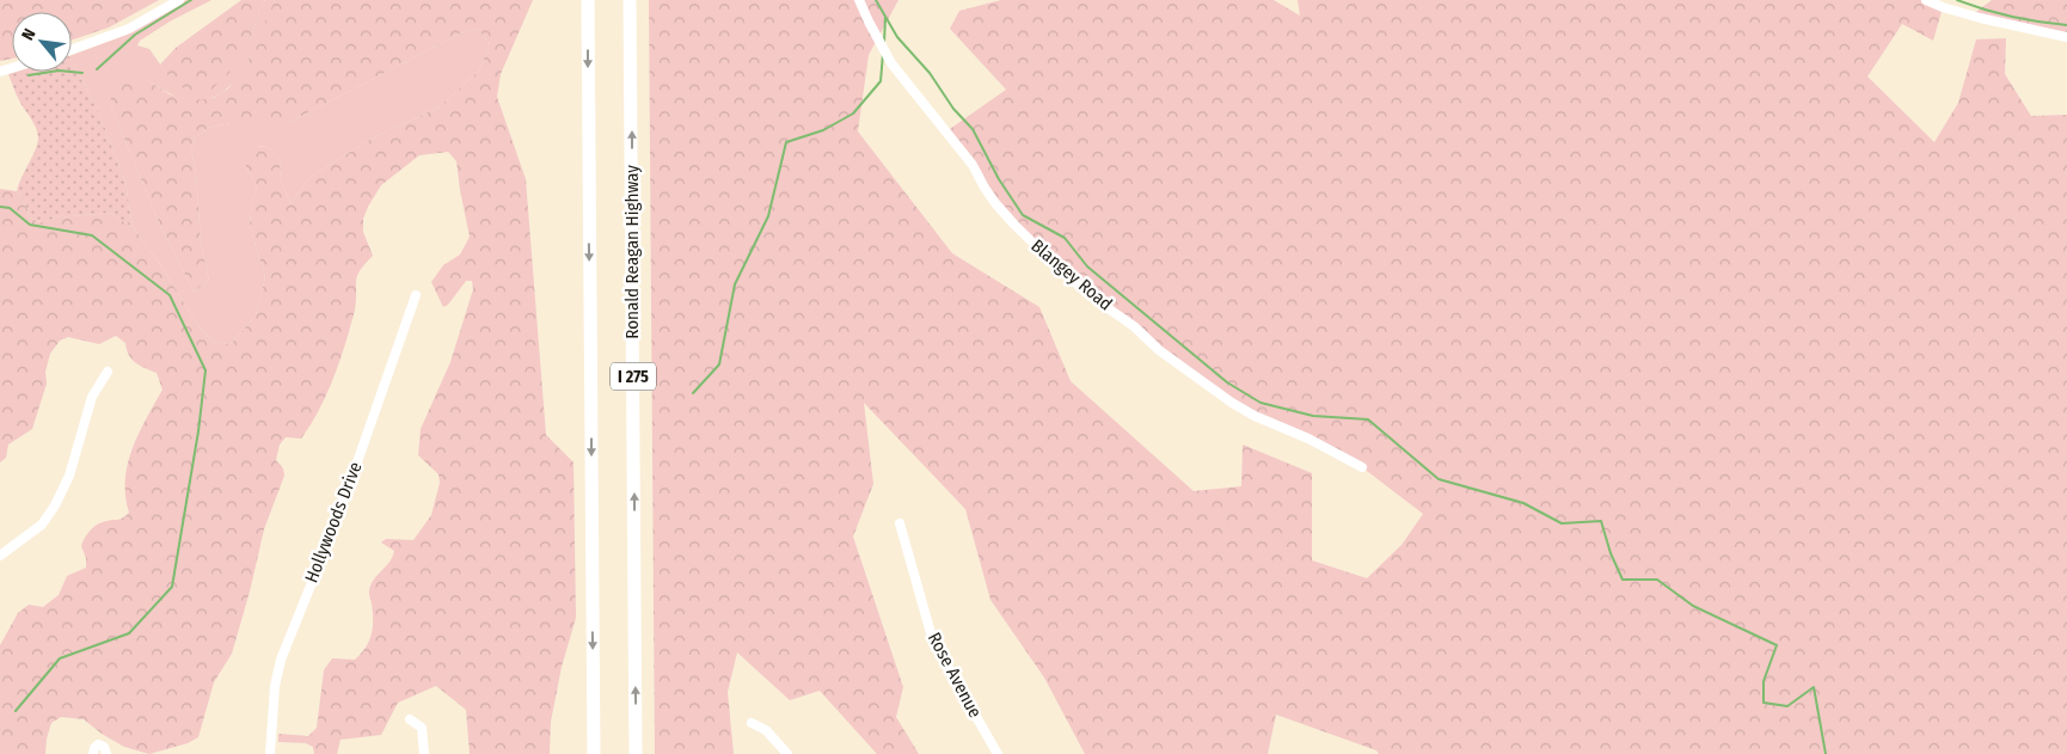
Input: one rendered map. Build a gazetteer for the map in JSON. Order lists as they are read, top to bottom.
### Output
{
  "streets": {
    "highway": ["Ronald Reagan Highway", "I 275"],
    "street": ["Blangey Road", "Hollywoods Drive", "Rose Avenue"]
  },
  "north": "top left"
}
